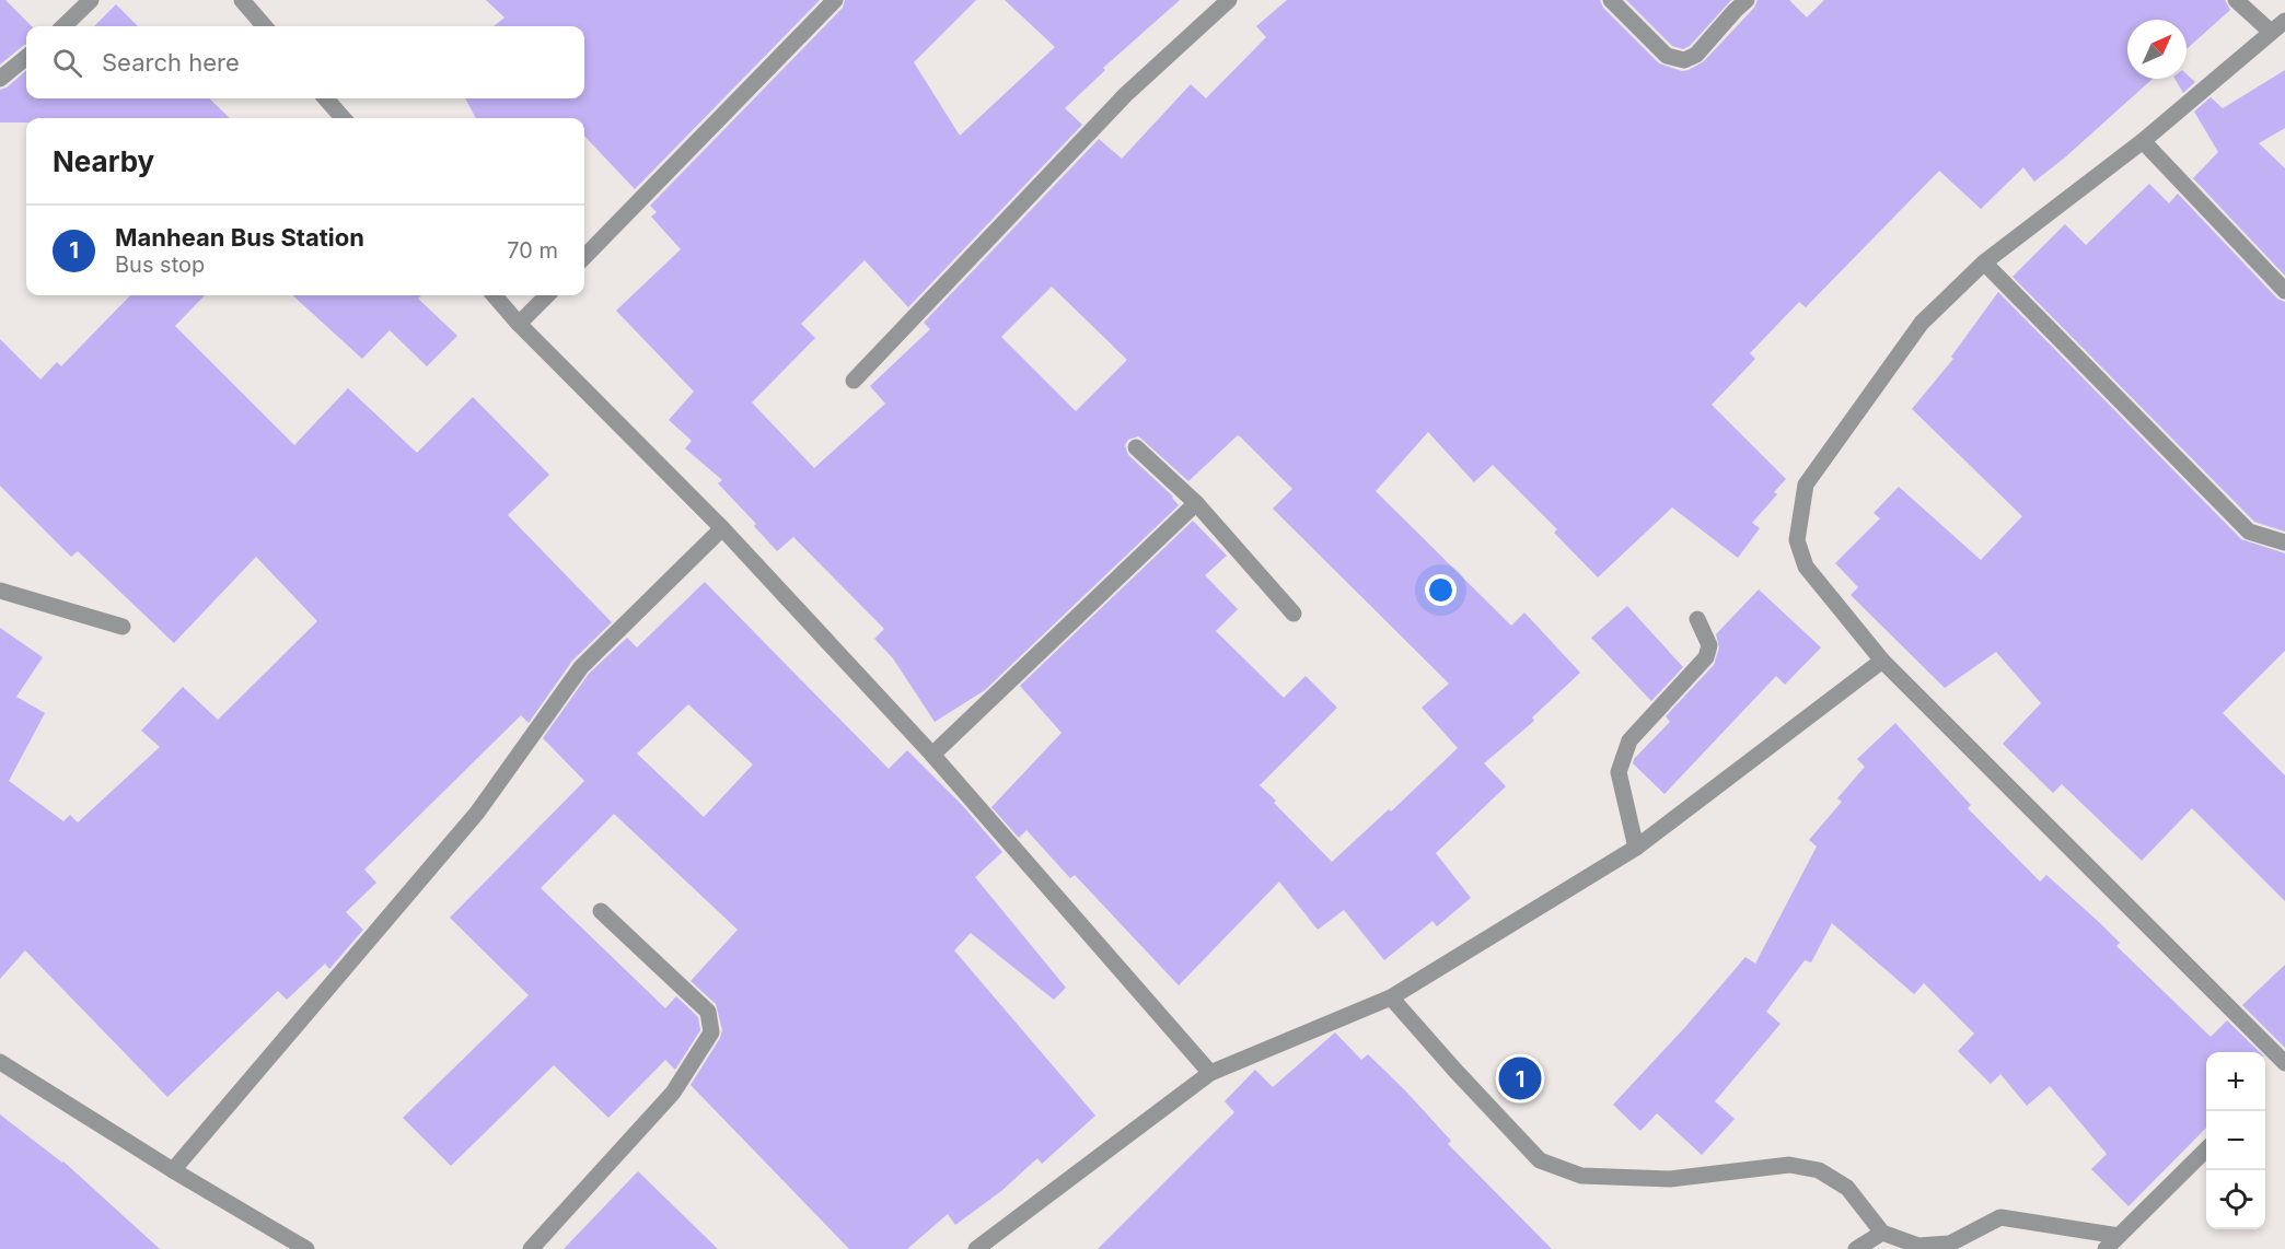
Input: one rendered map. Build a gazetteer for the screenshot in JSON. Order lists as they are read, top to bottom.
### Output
{
  "north": "top right",
  "page": {
    "search": "Search here",
    "heading": "Nearby",
    "list": [
      {
        "mark": "1",
        "name": "Manhean Bus Station",
        "note": "Bus stop",
        "value": "70 m"
      }
    ],
    "map_buttons": ["+", "−"],
    "pins": "1"
  }
}
